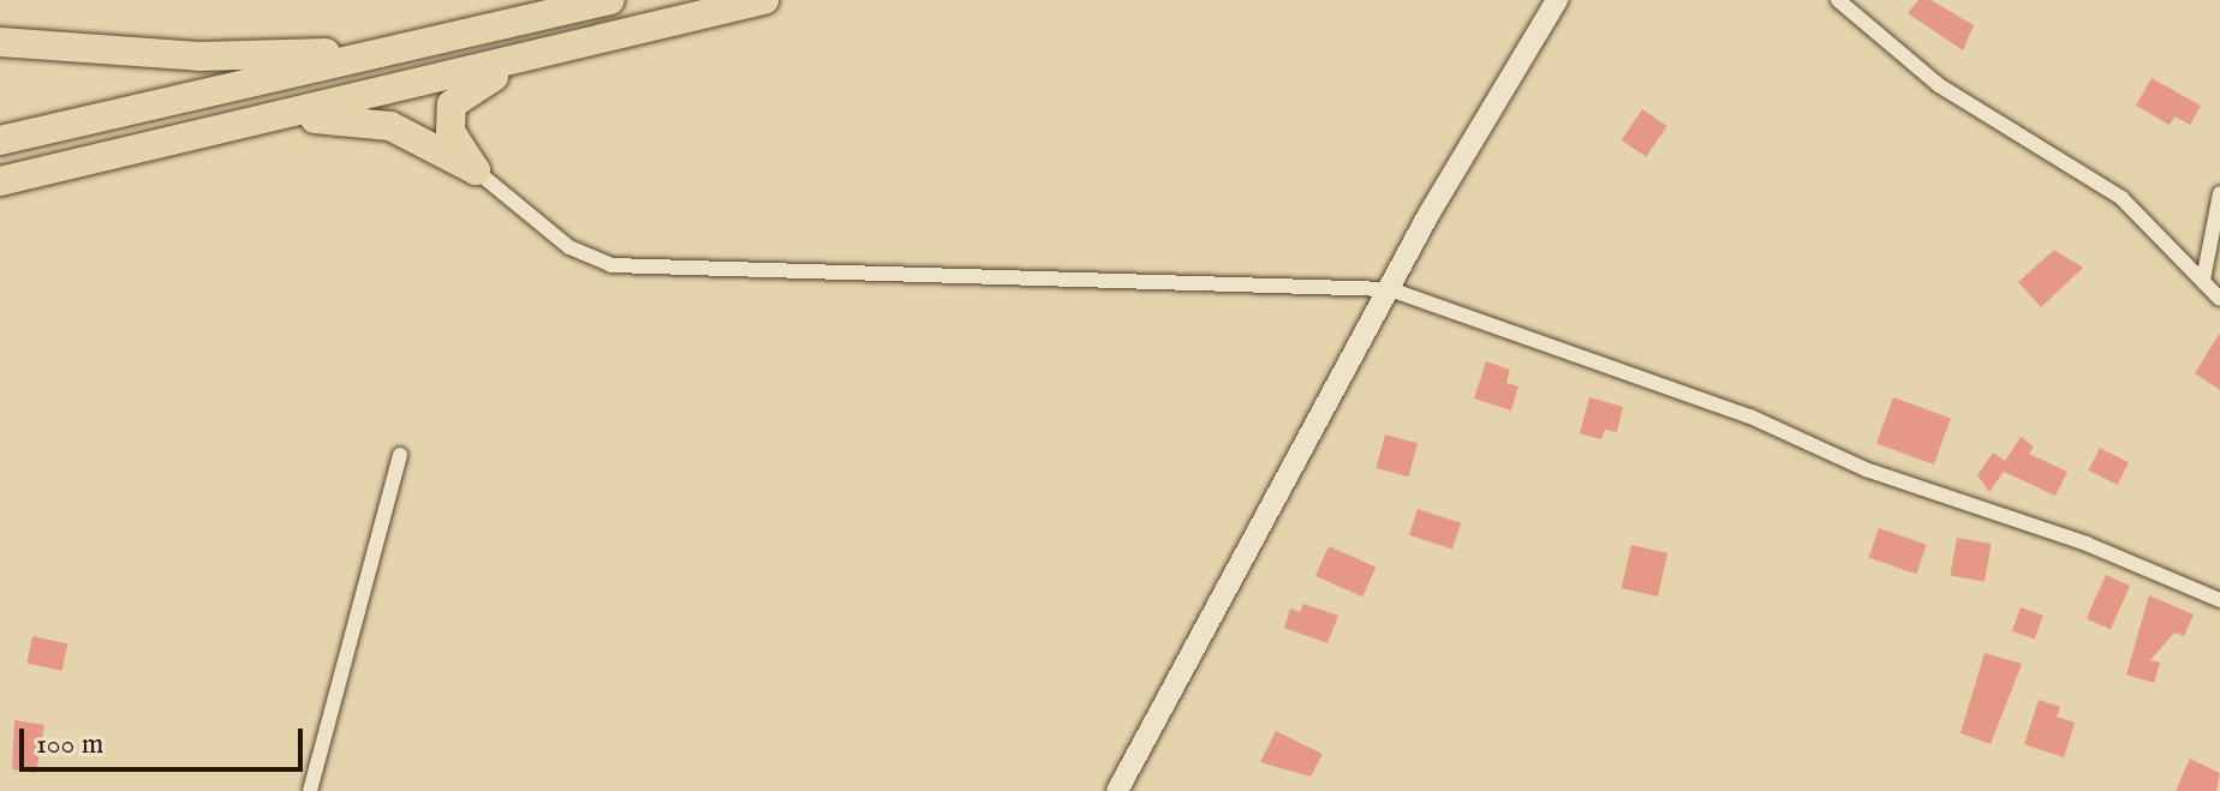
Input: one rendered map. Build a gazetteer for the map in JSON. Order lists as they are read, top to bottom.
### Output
{
  "scale_bar": "100 m"
}
